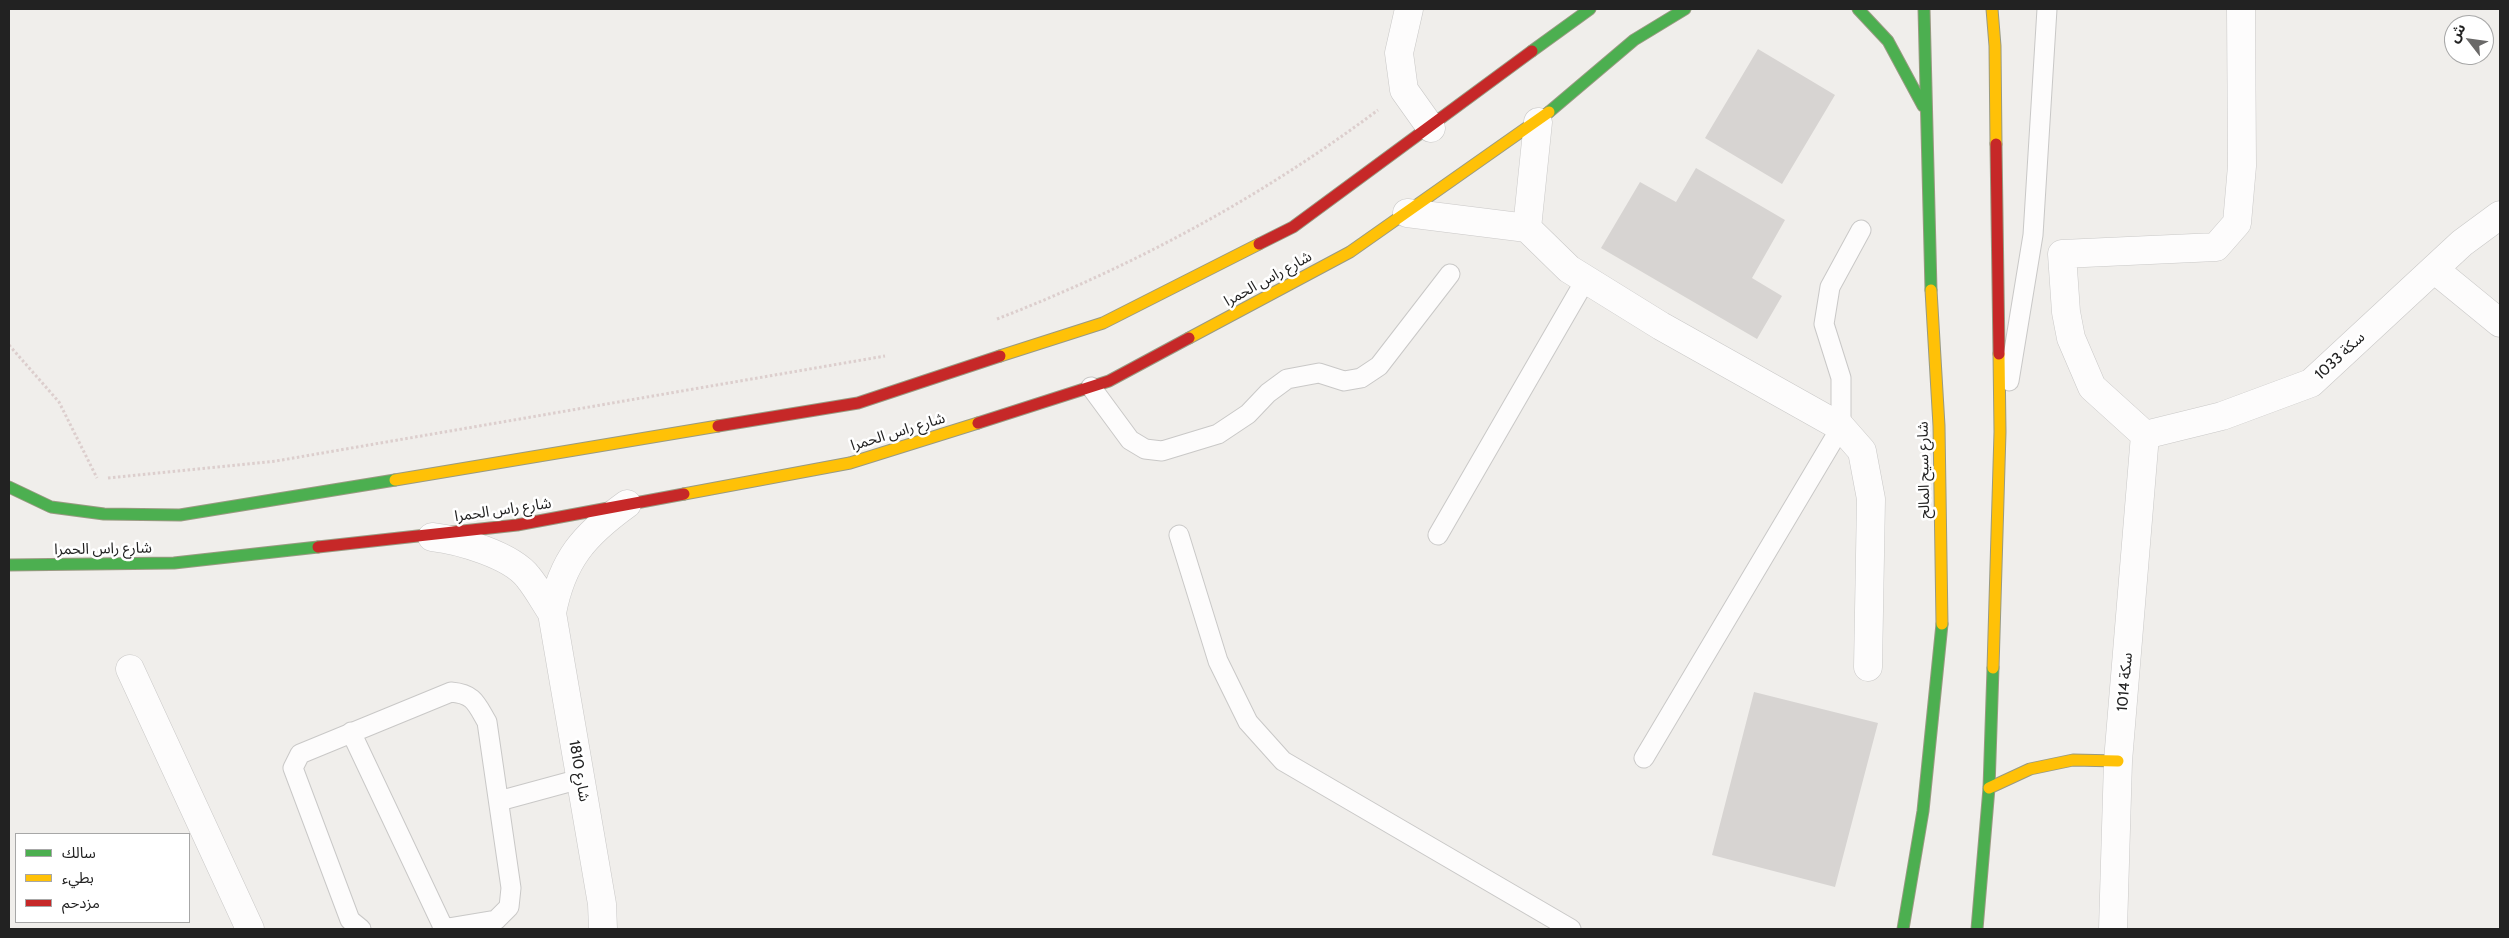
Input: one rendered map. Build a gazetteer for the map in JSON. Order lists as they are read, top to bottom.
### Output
{
  "streets": {
    "street": [
      "شارع راس الحمرا",
      "سكة 1033",
      "شارع سيح المالح",
      "سكة 1014",
      "شارع 1810"
    ]
  },
  "crossings": [
    ["شارع راس الحمرا", "شارع 1810"],
    ["سكة 1033", "سكة 1014"]
  ],
  "legend": ["سالك", "بطيء", "مزدحم"],
  "north": "top left"
}
